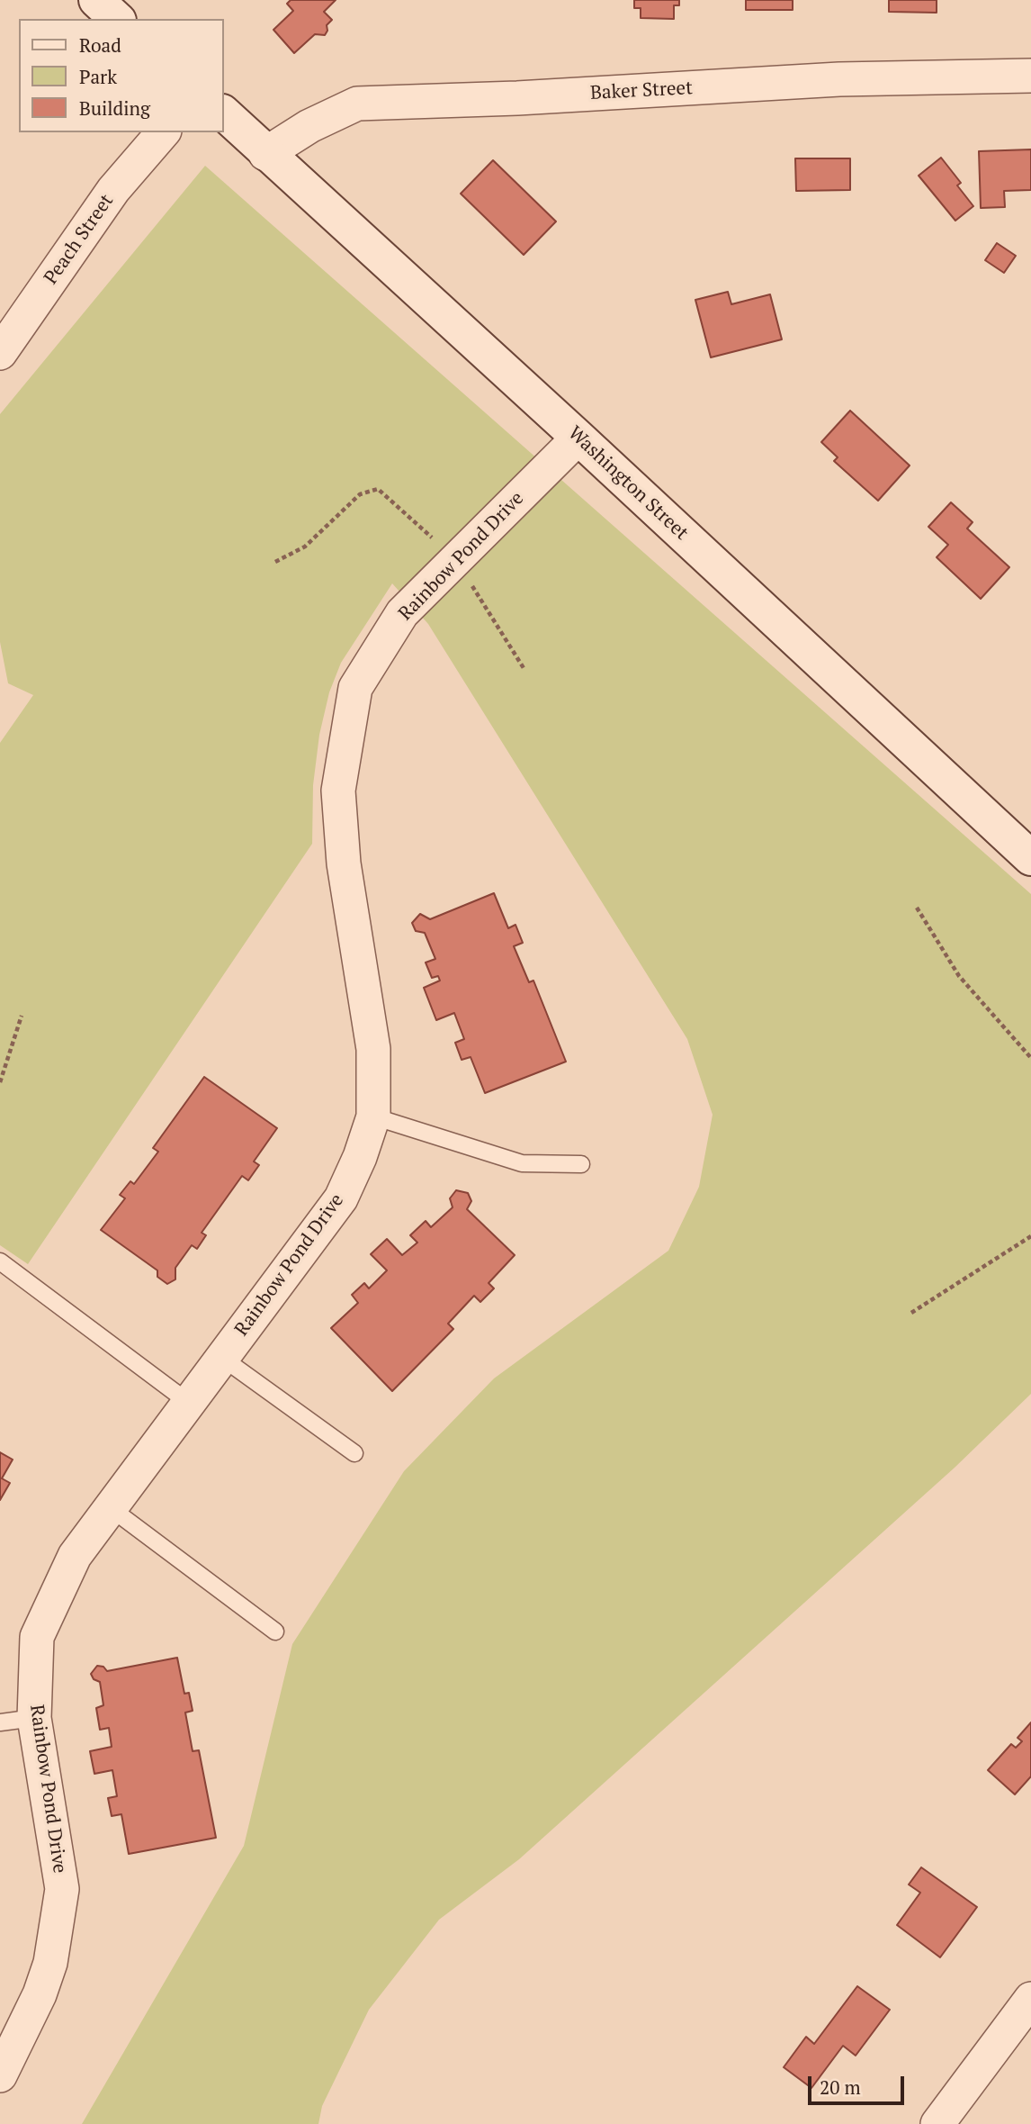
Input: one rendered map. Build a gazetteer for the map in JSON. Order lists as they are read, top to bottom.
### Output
{
  "streets": {
    "main road": ["Washington Street"],
    "street": ["Baker Street", "Peach Street", "Rainbow Pond Drive"]
  },
  "crossings": [
    ["Baker Street", "Washington Street"],
    ["Washington Street", "Rainbow Pond Drive"]
  ],
  "legend": ["Road", "Park", "Building"],
  "scale_bar": "20 m"
}
